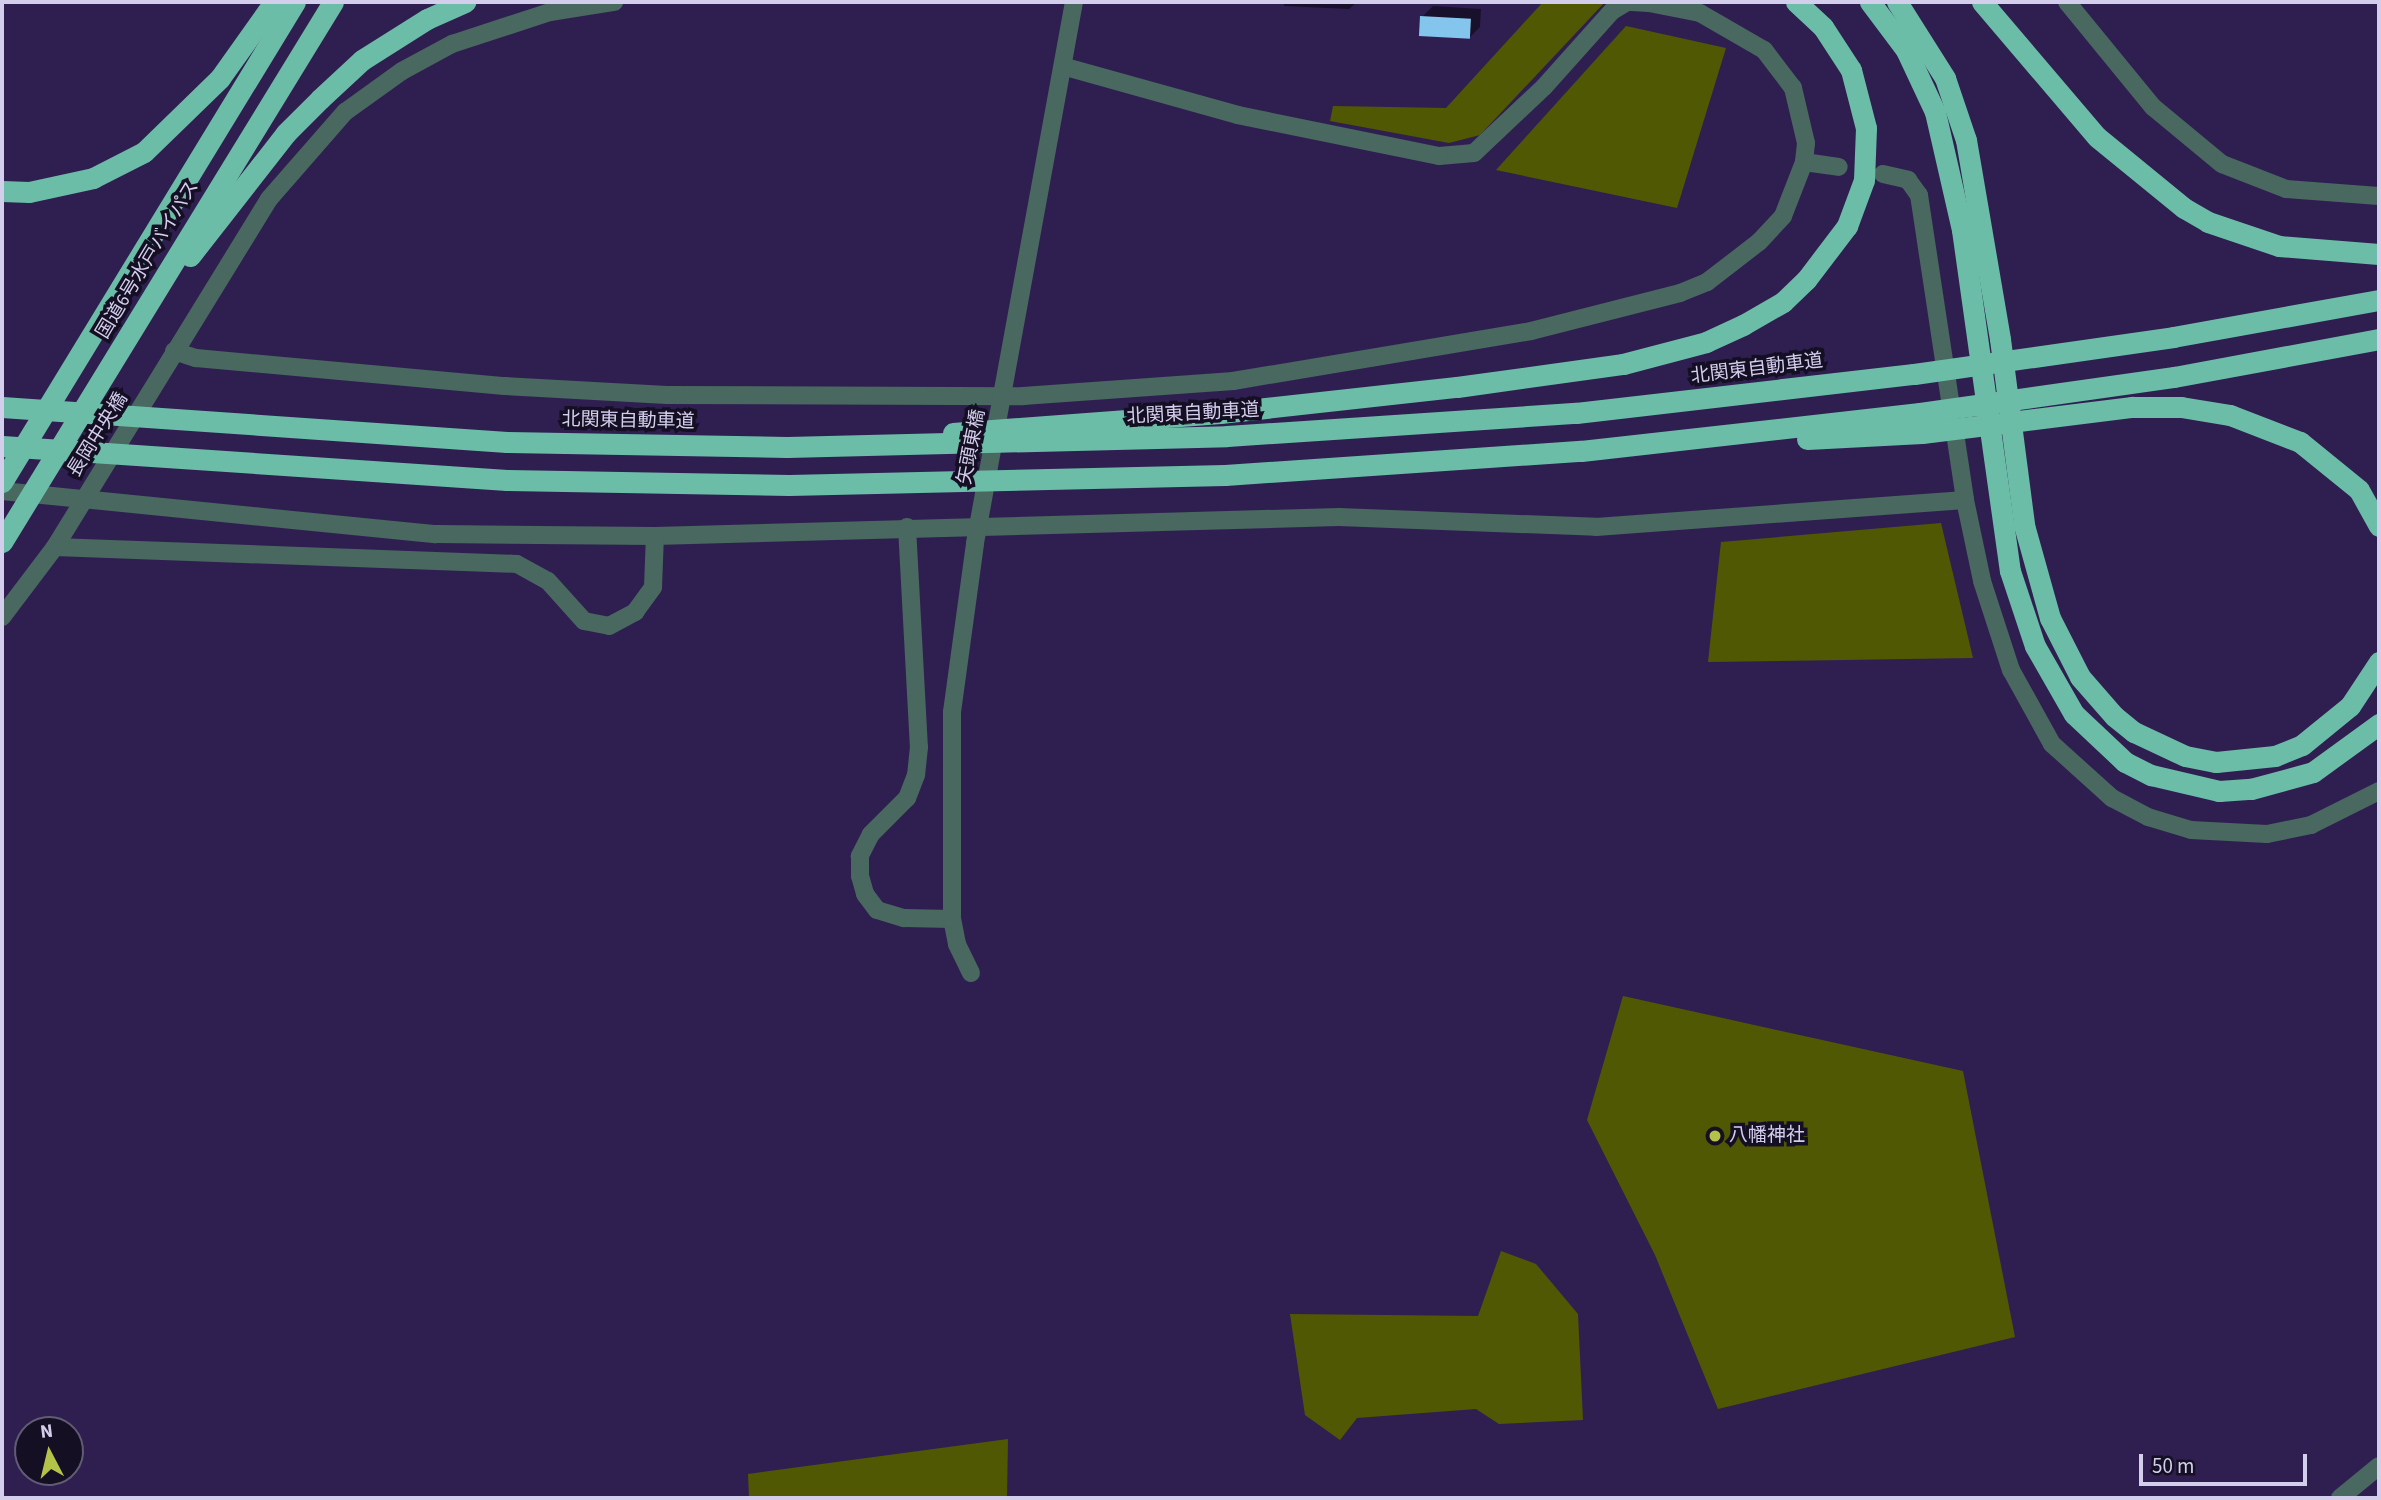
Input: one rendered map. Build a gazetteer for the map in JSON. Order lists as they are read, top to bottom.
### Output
{
  "streets": {
    "highway": ["国道6号水戸バイパス", "北関東自動車道"],
    "street": ["長岡中央橋", "矢頭東橋"]
  },
  "places": ["八幡神社"],
  "scale_bar": "50 m",
  "north": "top"
}
